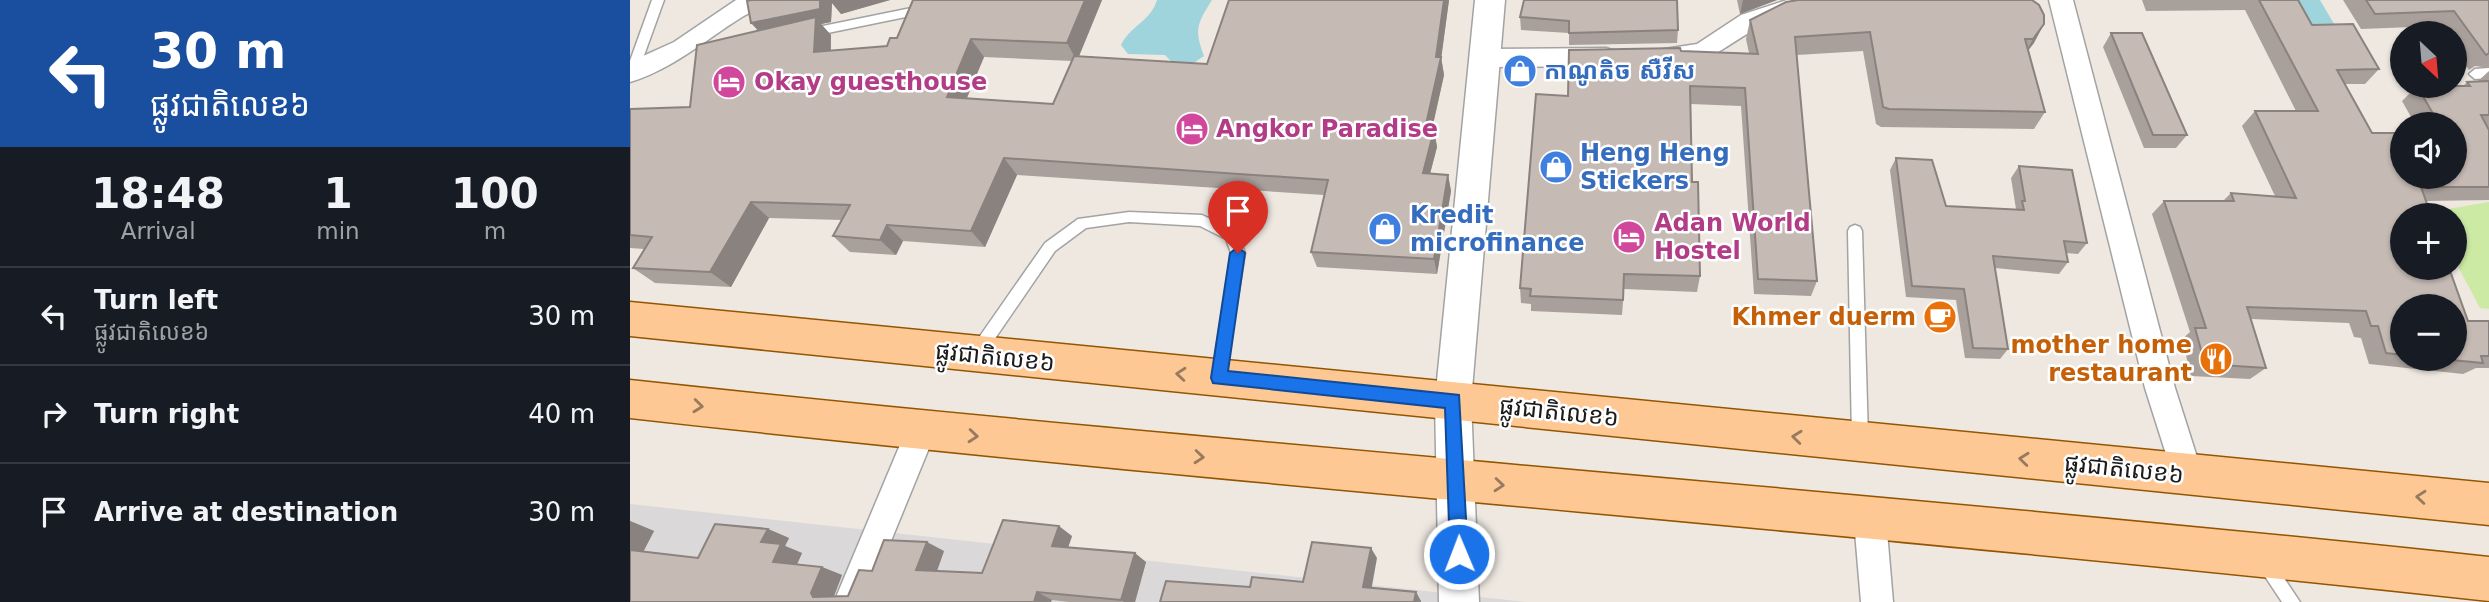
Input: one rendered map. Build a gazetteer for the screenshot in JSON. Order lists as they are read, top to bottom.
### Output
{
  "streets": {
    "main road": ["ផ្លូវជាតិលេខ៦"]
  },
  "places": {
    "shop": ["កាណូតិច សឺវីស", "Heng Heng Stickers", "Kredit microfinance"],
    "hotel": ["Okay guesthouse", "Angkor Paradise", "Adan World Hostel"],
    "cafe": ["Khmer duerm"],
    "restaurant": ["mother home restaurant"]
  },
  "north": "bottom right",
  "page": {
    "turn": ["30 m", "ផ្លូវជាតិលេខ៦"],
    "map_buttons": ["+", "−"],
    "eta": [
      "18:48",
      "Arrival",
      "1",
      "min",
      "100",
      "m"
    ],
    "list": [
      {
        "name": "Turn left",
        "note": "ផ្លូវជាតិលេខ៦",
        "value": "30 m"
      },
      {
        "name": "Turn right",
        "value": "40 m"
      },
      {
        "name": "Arrive at destination",
        "value": "30 m"
      }
    ]
  }
}
